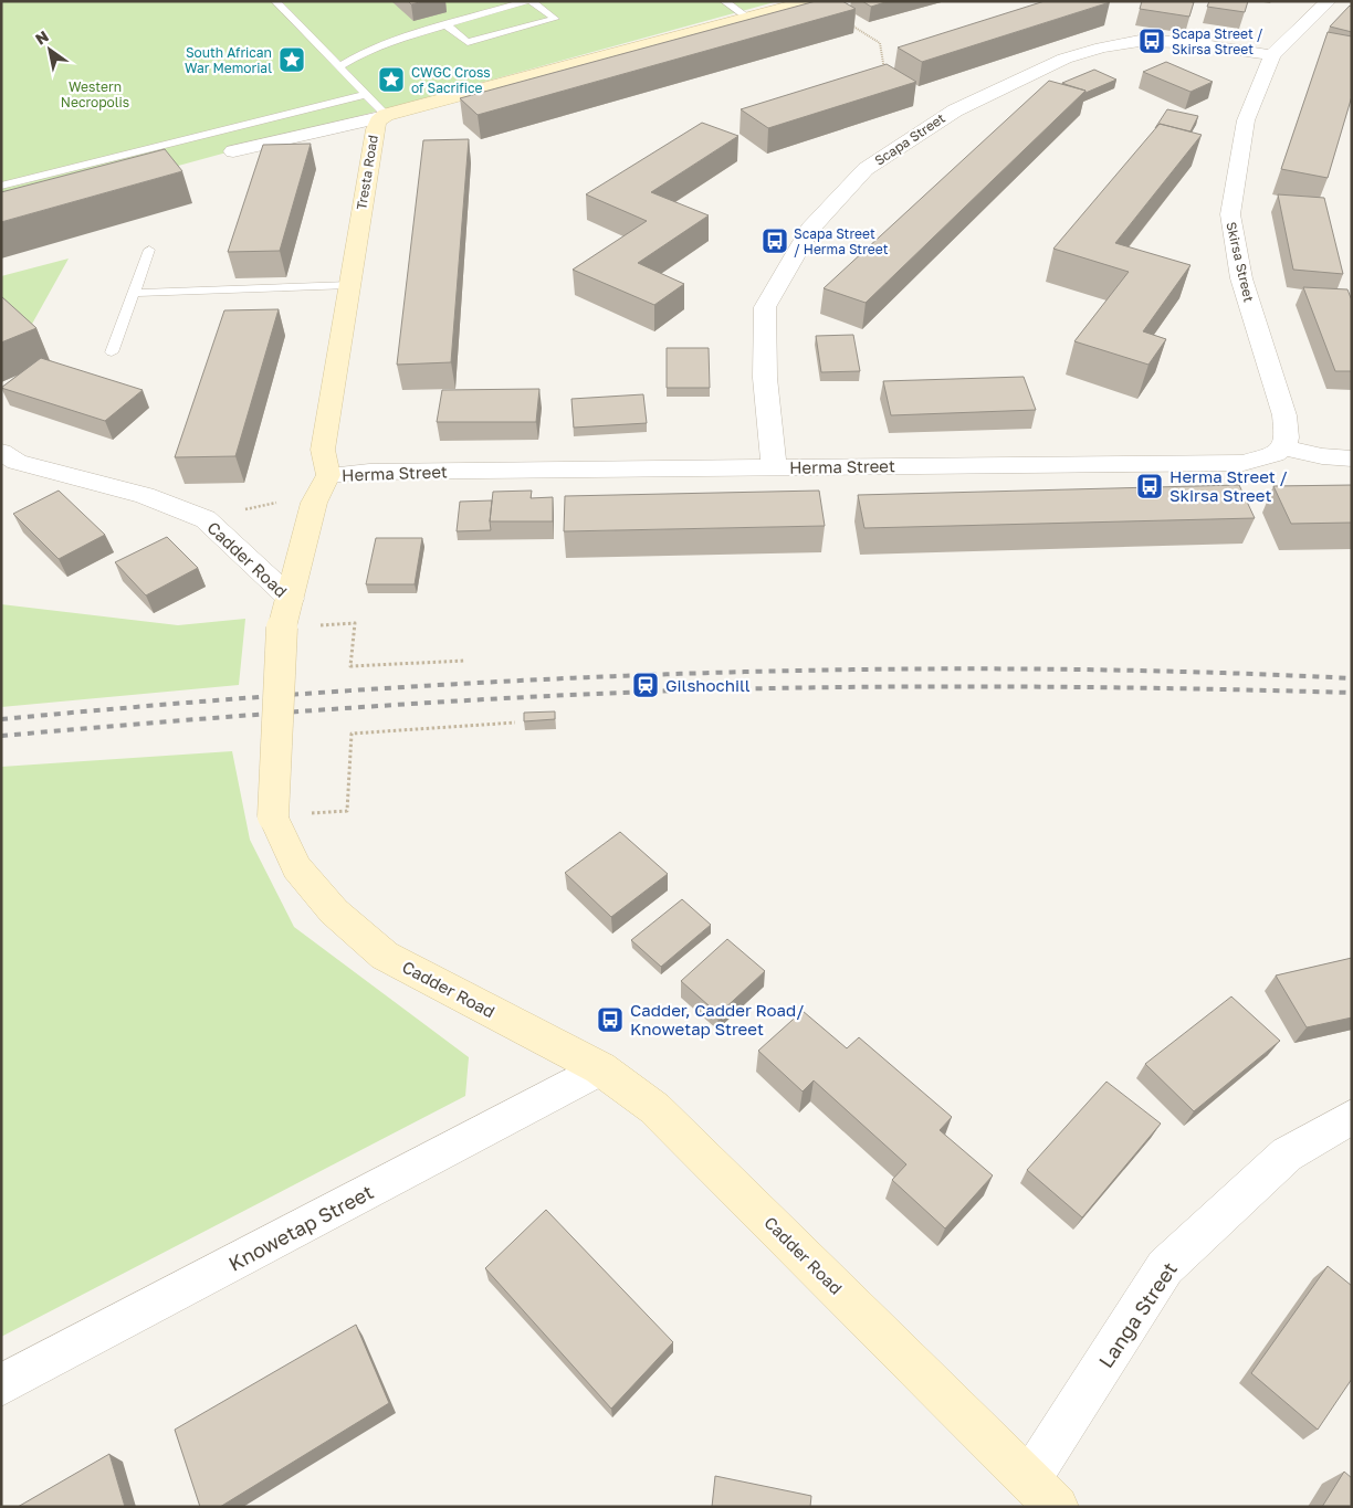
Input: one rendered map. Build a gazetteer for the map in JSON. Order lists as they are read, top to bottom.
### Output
{
  "streets": {
    "street": [
      "Scapa Street",
      "Tresta Road",
      "Skirsa Street",
      "Herma Street",
      "Cadder Road",
      "Knowetap Street",
      "Langa Street"
    ]
  },
  "crossings": [
    ["Scapa Street", "Skirsa Street"],
    ["Scapa Street", "Herma Street"],
    ["Tresta Road", "Herma Street"],
    ["Skirsa Street", "Herma Street"],
    ["Cadder Road", "Knowetap Street"],
    ["Cadder Road", "Langa Street"]
  ],
  "parks": ["Western Necropolis"],
  "places": {
    "bus stop": [
      "Scapa Street / Skirsa Street",
      "Scapa Street / Herma Street",
      "Herma Street / Skirsa Street",
      "Cadder, Cadder Road/ Knowetap Street"
    ],
    "place": ["South African War Memorial", "CWGC Cross of Sacrifice"],
    "station": ["Gilshochill"]
  },
  "north": "top left"
}
